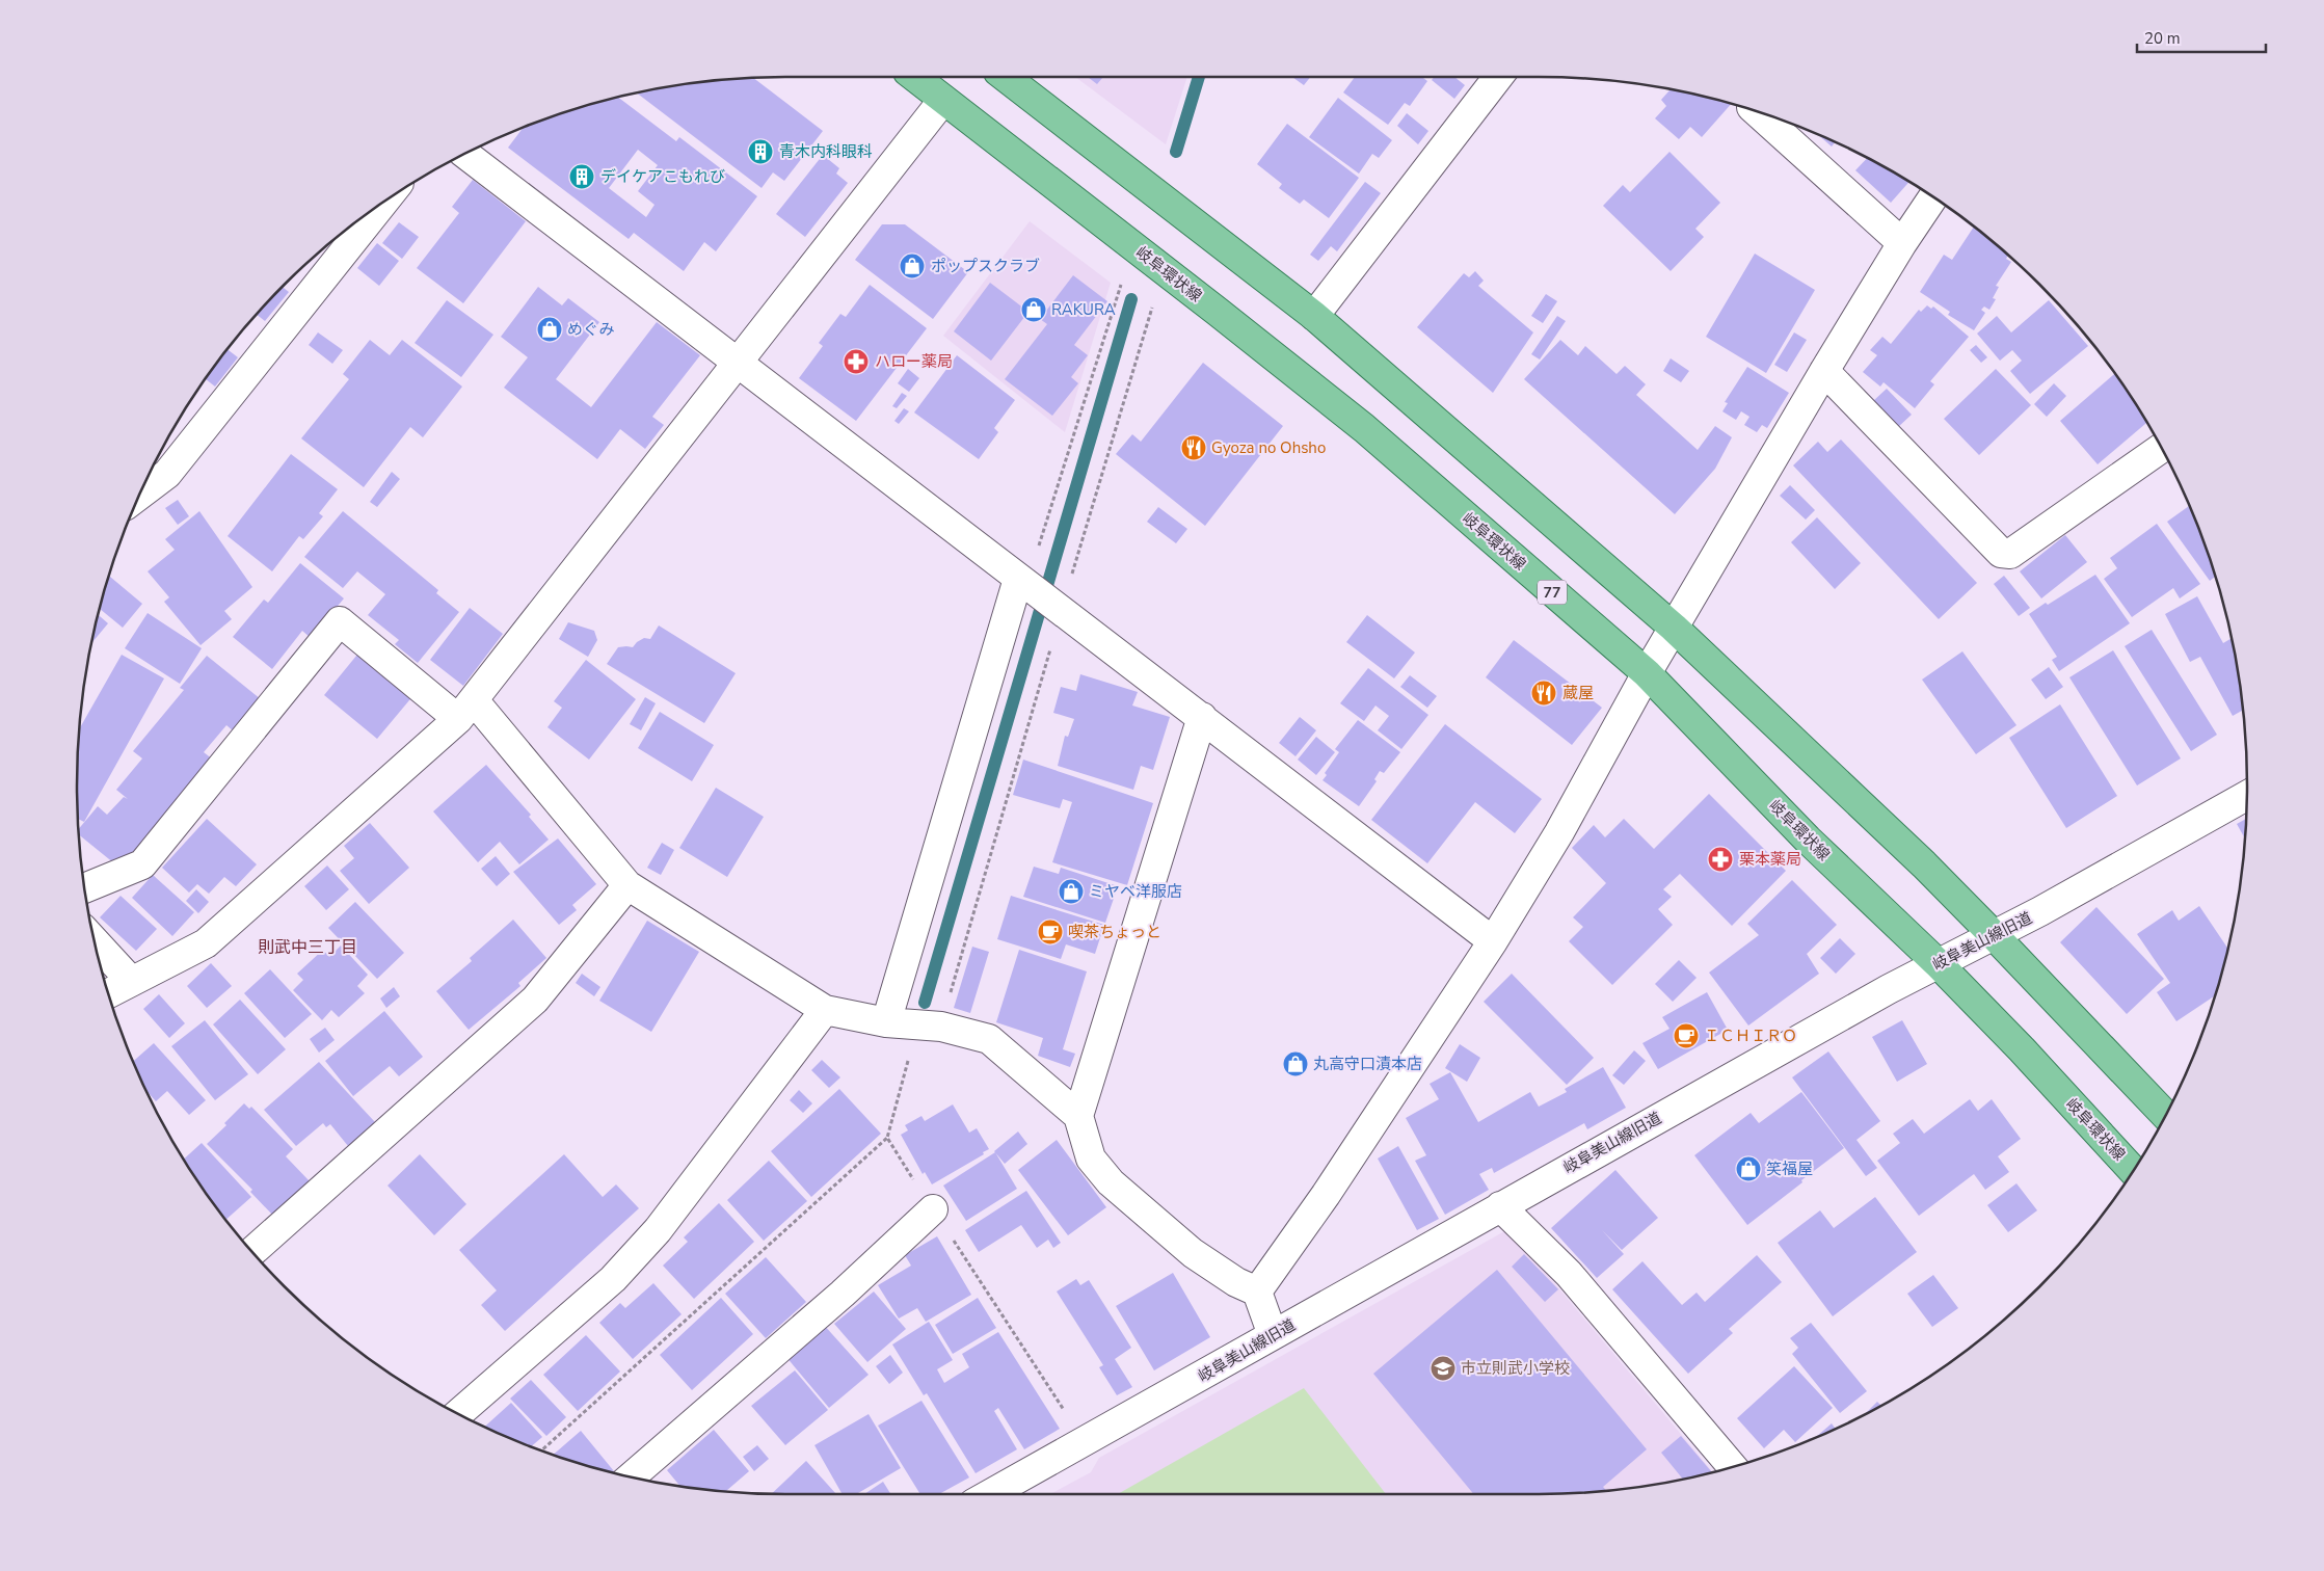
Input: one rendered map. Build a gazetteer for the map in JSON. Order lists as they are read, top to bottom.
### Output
{
  "streets": {
    "main road": ["岐阜環状線", "77"],
    "street": ["岐阜美山線旧道"]
  },
  "crossings": [
    ["岐阜環状線", "岐阜美山線旧道"]
  ],
  "districts": ["則武中三丁目"],
  "places": {
    "building": ["青木内科眼科", "デイケアこもれび"],
    "shop": [
      "ポップスクラブ",
      "RAKURA",
      "めぐみ",
      "ミヤベ洋服店",
      "丸高守口漬本店",
      "笑福屋"
    ],
    "pharmacy": ["ハロー薬局", "栗本薬局"],
    "restaurant": ["Gyoza no Ohsho", "蔵屋"],
    "cafe": ["喫茶ちょっと", "ＩＣＨＩＲＯ"],
    "school or university": ["市立則武小学校"]
  },
  "scale_bar": "20 m"
}
